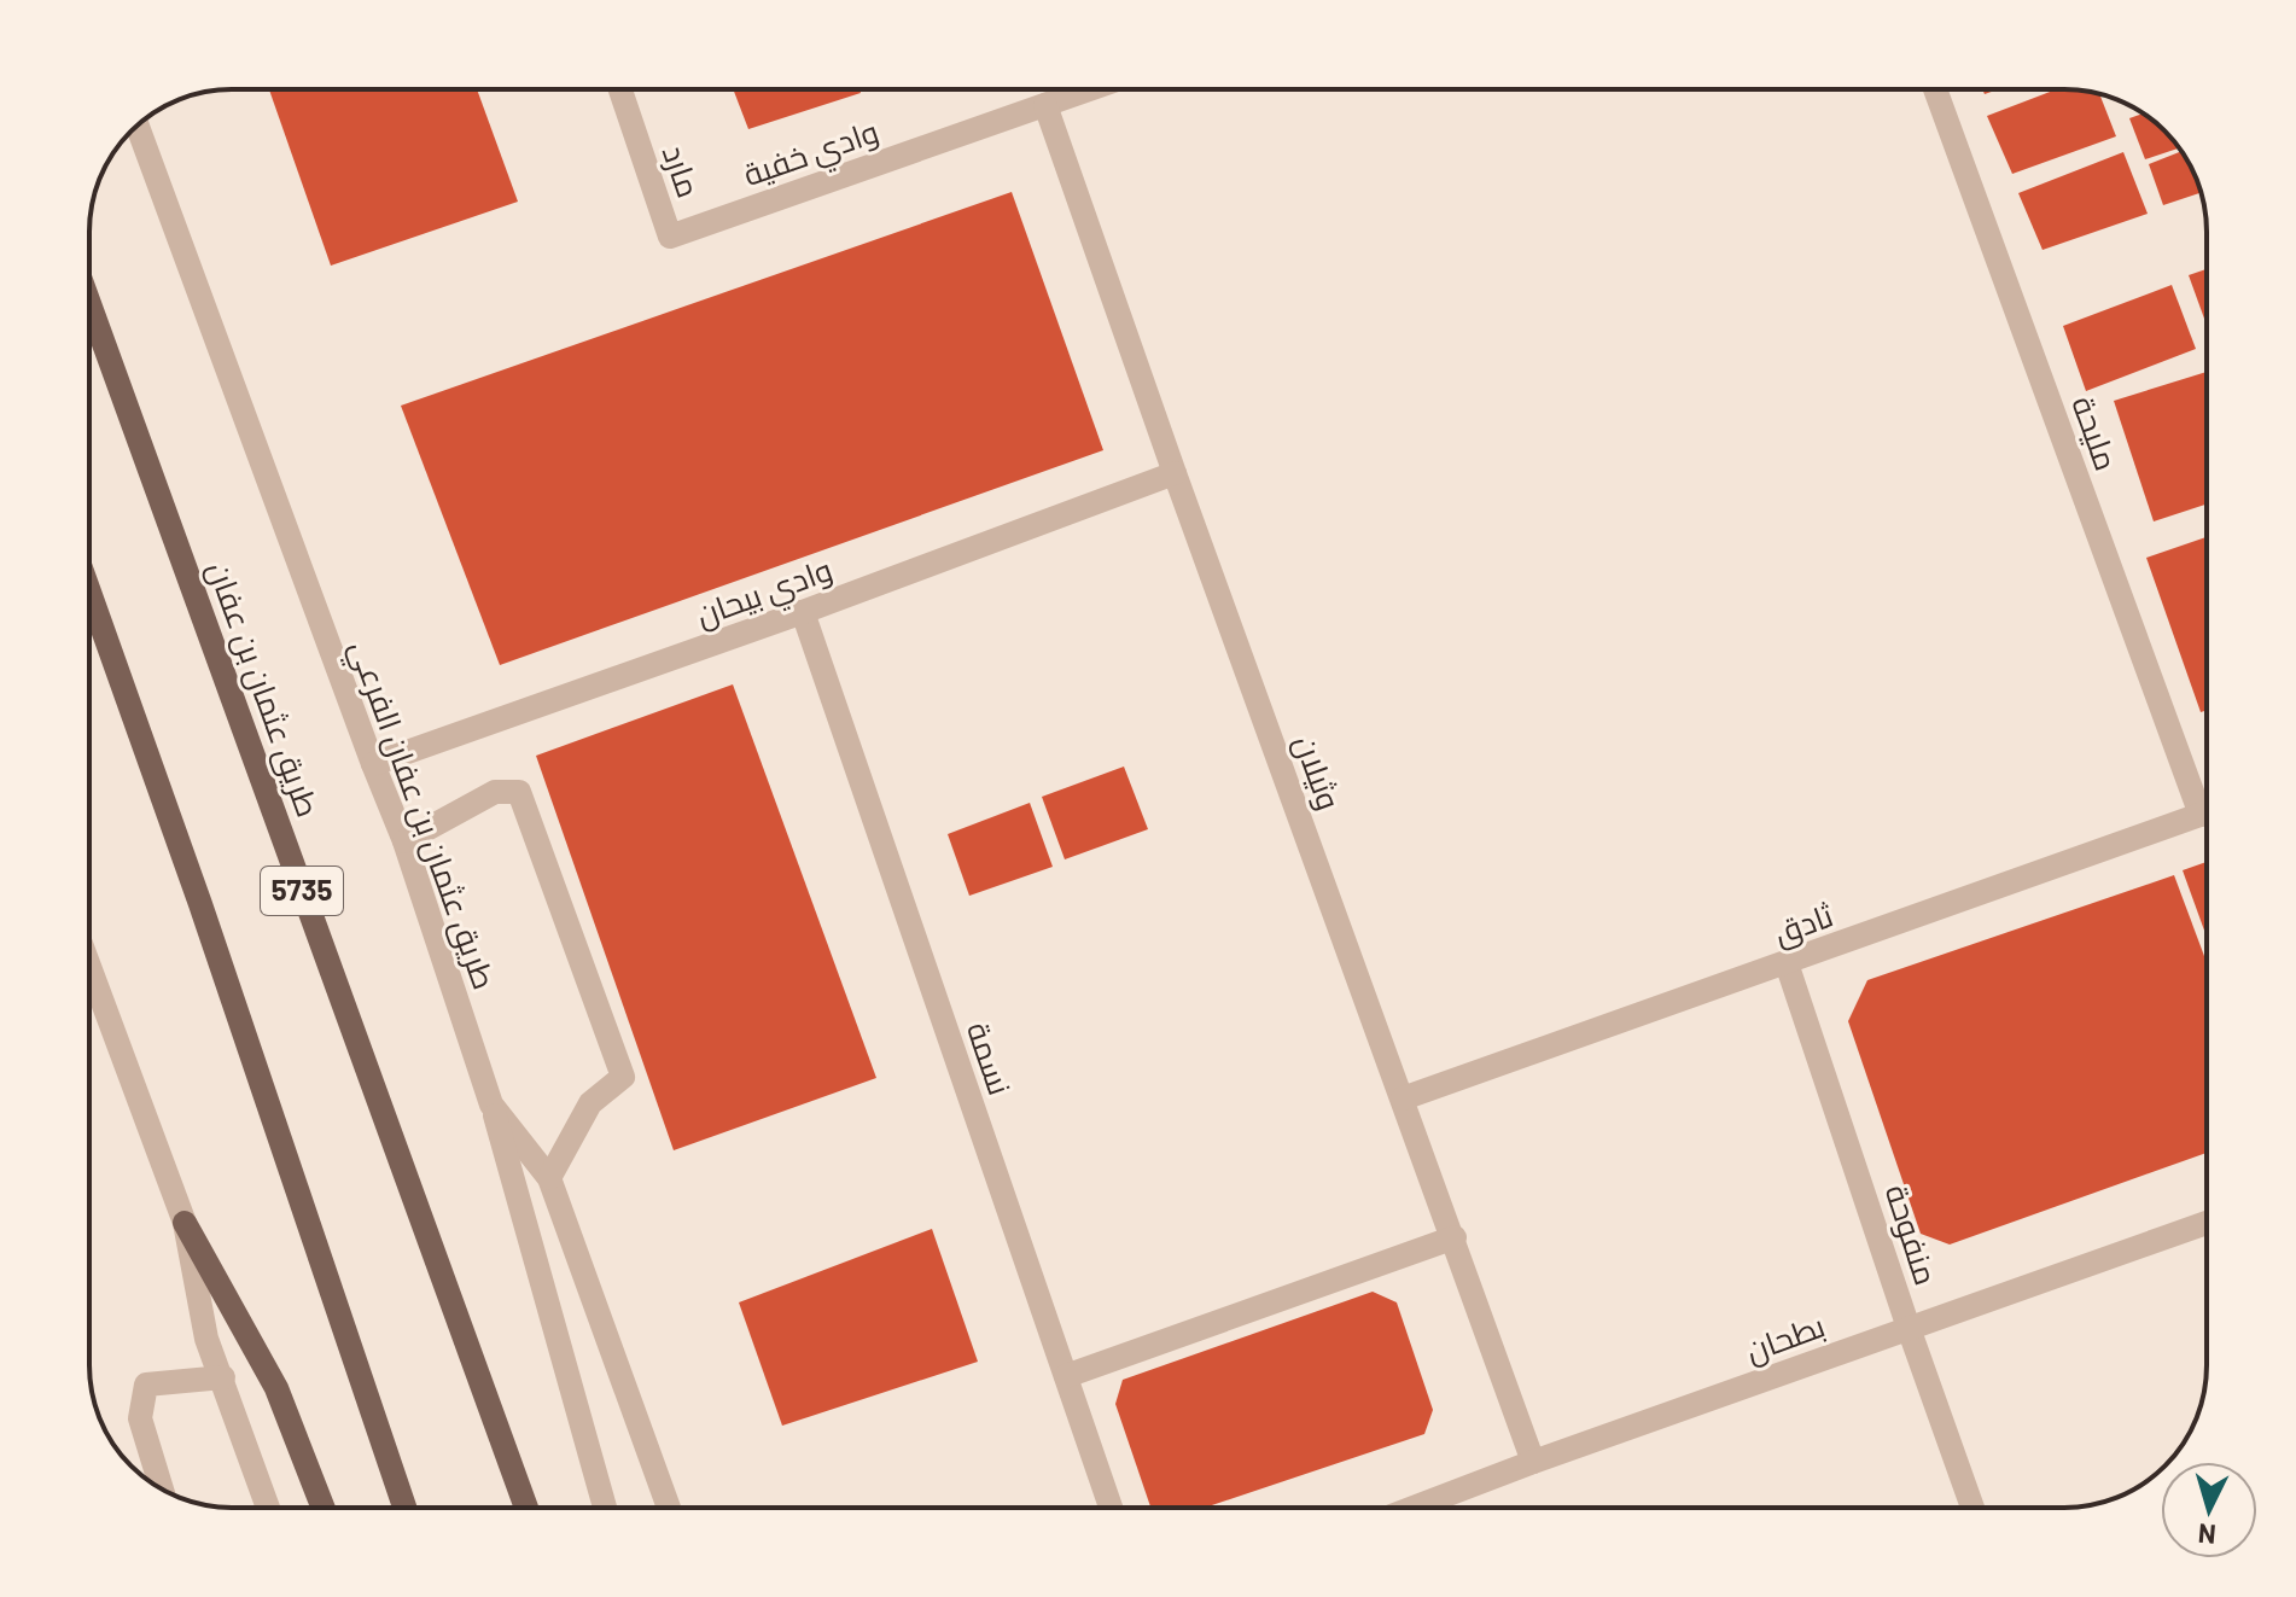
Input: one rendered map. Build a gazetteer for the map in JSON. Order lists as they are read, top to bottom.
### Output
{
  "streets": {
    "main road": ["طريق عثمان بن عفان", "5735"],
    "street": [
      "وادي خفية",
      "مارد",
      "مليحة",
      "وادي بيحان",
      "وثيلان",
      "طريق عثمان بن عفان الفرعي",
      "ثادق",
      "نسمة",
      "منفوحة",
      "بطحان"
    ]
  },
  "crossings": [
    ["وادي خفية", "مارد"],
    ["وادي خفية", "وثيلان"],
    ["وادي بيحان", "وثيلان"],
    ["وادي بيحان", "طريق عثمان بن عفان الفرعي"],
    ["وادي بيحان", "نسمة"],
    ["وثيلان", "ثادق"],
    ["وثيلان", "بطحان"],
    ["ثادق", "منفوحة"],
    ["منفوحة", "بطحان"]
  ],
  "north": "bottom"
}
